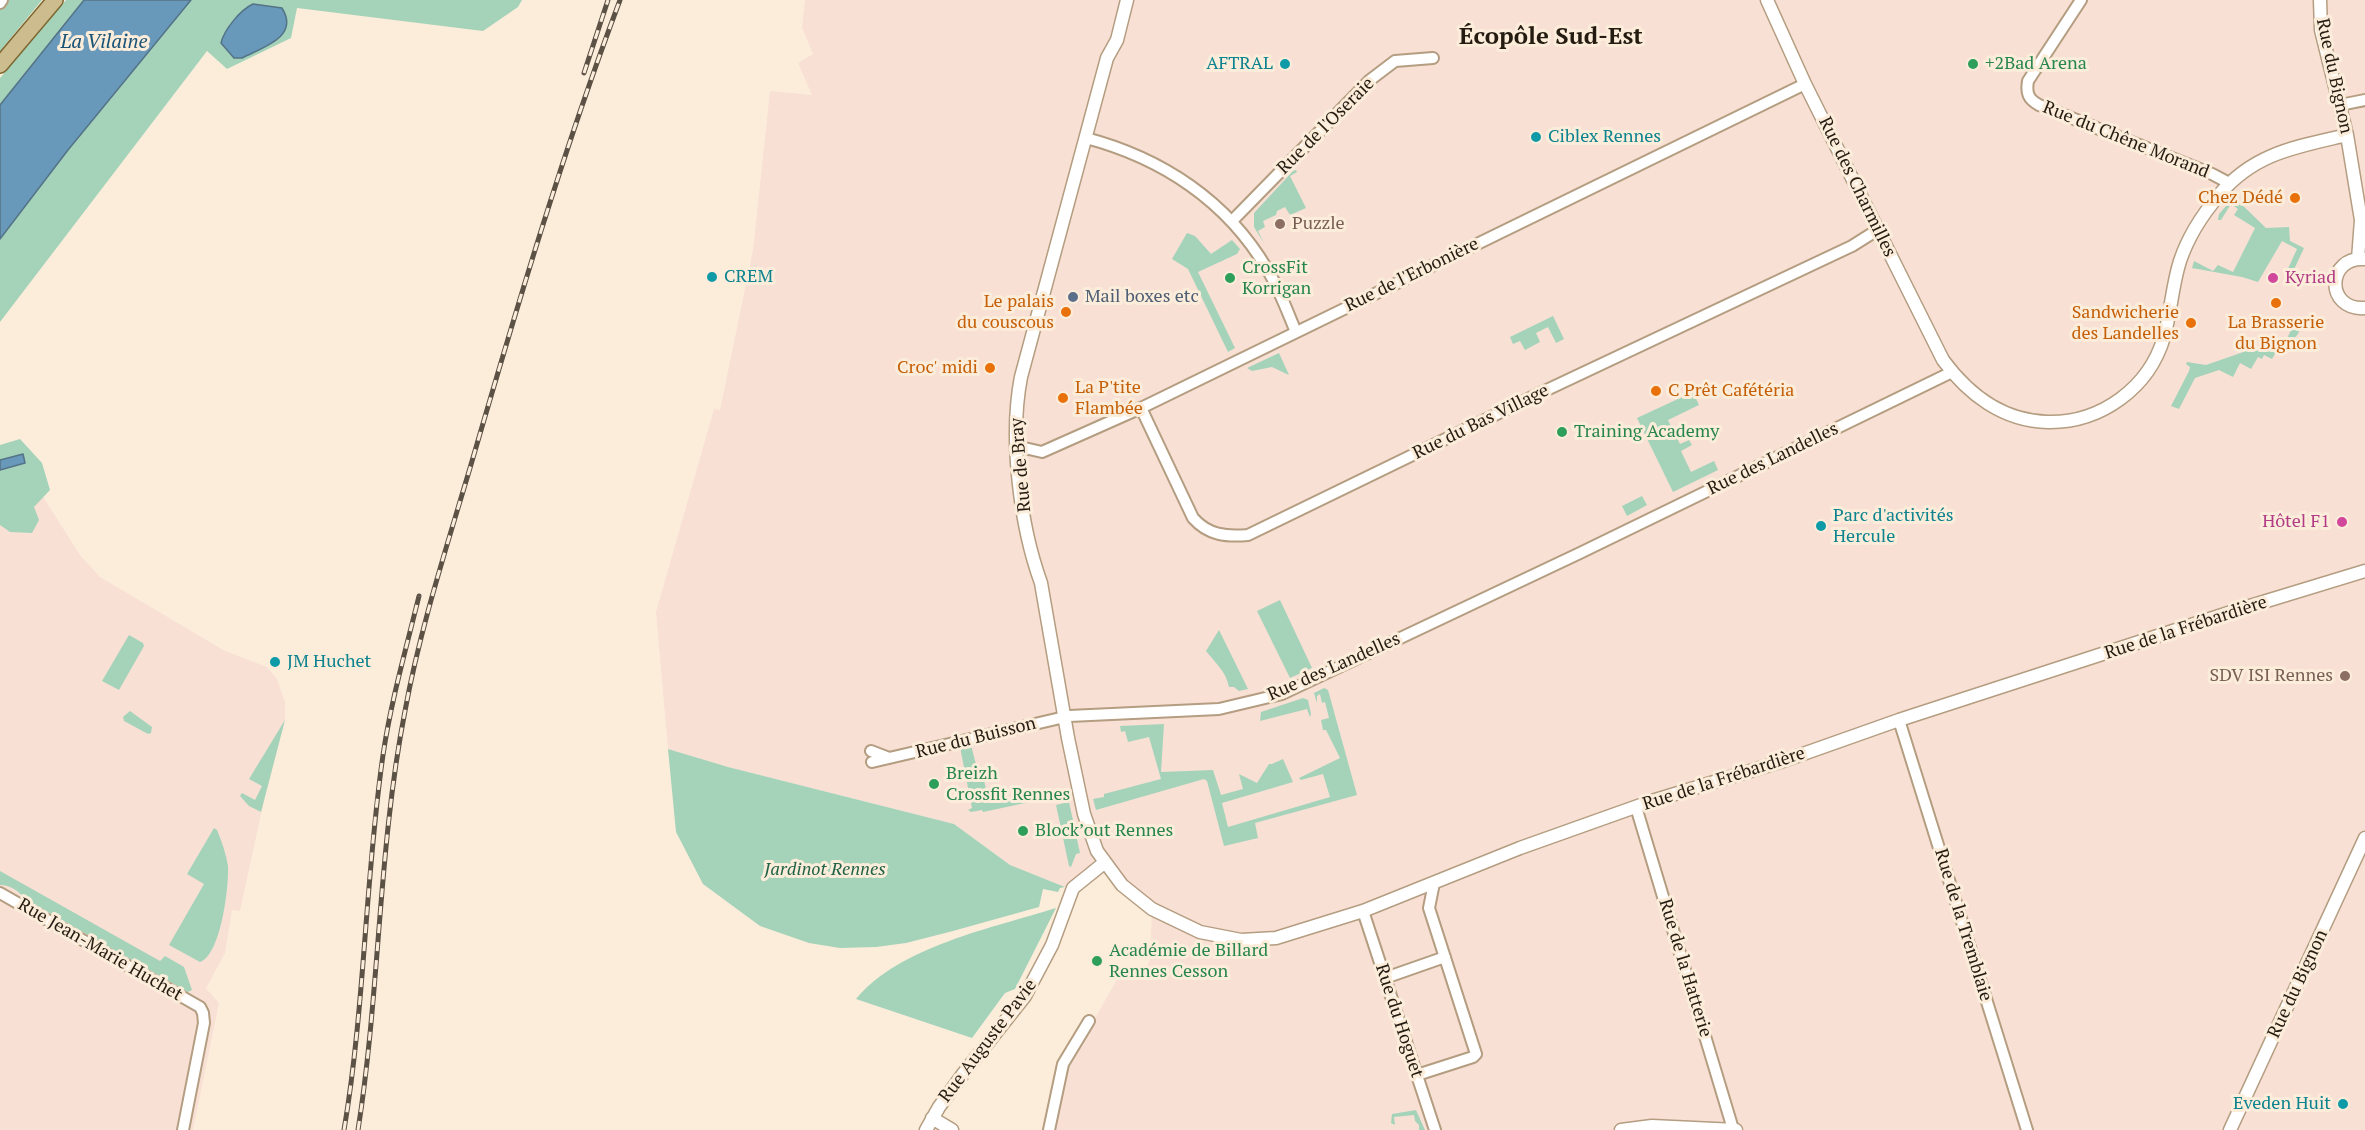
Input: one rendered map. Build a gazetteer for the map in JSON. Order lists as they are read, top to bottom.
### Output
{
  "streets": {
    "street": [
      "Rue du Bignon",
      "Rue de l'Oseraie",
      "Rue du Chêne Morand",
      "Rue des Charmilles",
      "Rue de l'Erbonière",
      "Rue du Bas Village",
      "Rue des Landelles",
      "Rue de Bray",
      "Rue de la Frébardière",
      "Rue du Buisson",
      "Rue de la Tremblaie",
      "Rue Jean-Marie Huchet",
      "Rue de la Hatterie",
      "Rue du Hoguet",
      "Rue Auguste Pavie"
    ]
  },
  "crossings": [
    ["Rue des Charmilles", "Rue de l'Erbonière"],
    ["Rue des Charmilles", "Rue du Bas Village"],
    ["Rue des Charmilles", "Rue des Landelles"],
    ["Rue de l'Erbonière", "Rue du Bas Village"],
    ["Rue de l'Erbonière", "Rue de Bray"],
    ["Rue des Landelles", "Rue de Bray"],
    ["Rue des Landelles", "Rue du Buisson"],
    ["Rue de Bray", "Rue de la Frébardière"],
    ["Rue de Bray", "Rue du Buisson"],
    ["Rue de Bray", "Rue Auguste Pavie"],
    ["Rue de la Frébardière", "Rue de la Tremblaie"],
    ["Rue de la Frébardière", "Rue de la Hatterie"],
    ["Rue de la Frébardière", "Rue du Hoguet"],
    ["Rue de la Frébardière", "Rue Auguste Pavie"]
  ],
  "districts": ["Écopôle Sud-Est"],
  "water": ["La Vilaine"],
  "parks": ["Jardinot Rennes"],
  "places": [
    "AFTRAL",
    "+2Bad Arena",
    "Ciblex Rennes",
    "Chez Dédé",
    "Puzzle",
    "CREM",
    "CrossFit Korrigan",
    "Kyriad",
    "Mail boxes etc",
    "La Brasserie du Bignon",
    "Le palais du couscous",
    "Sandwicherie des Landelles",
    "Croc' midi",
    "C Prêt Cafétéria",
    "La P'tite Flambée",
    "Training Academy",
    "Hôtel F1",
    "Parc d'activités Hercule",
    "JM Huchet",
    "SDV ISI Rennes",
    "Breizh Crossfit Rennes",
    "Block’out Rennes",
    "Académie de Billard Rennes Cesson",
    "Eveden Huit"
  ]
}
